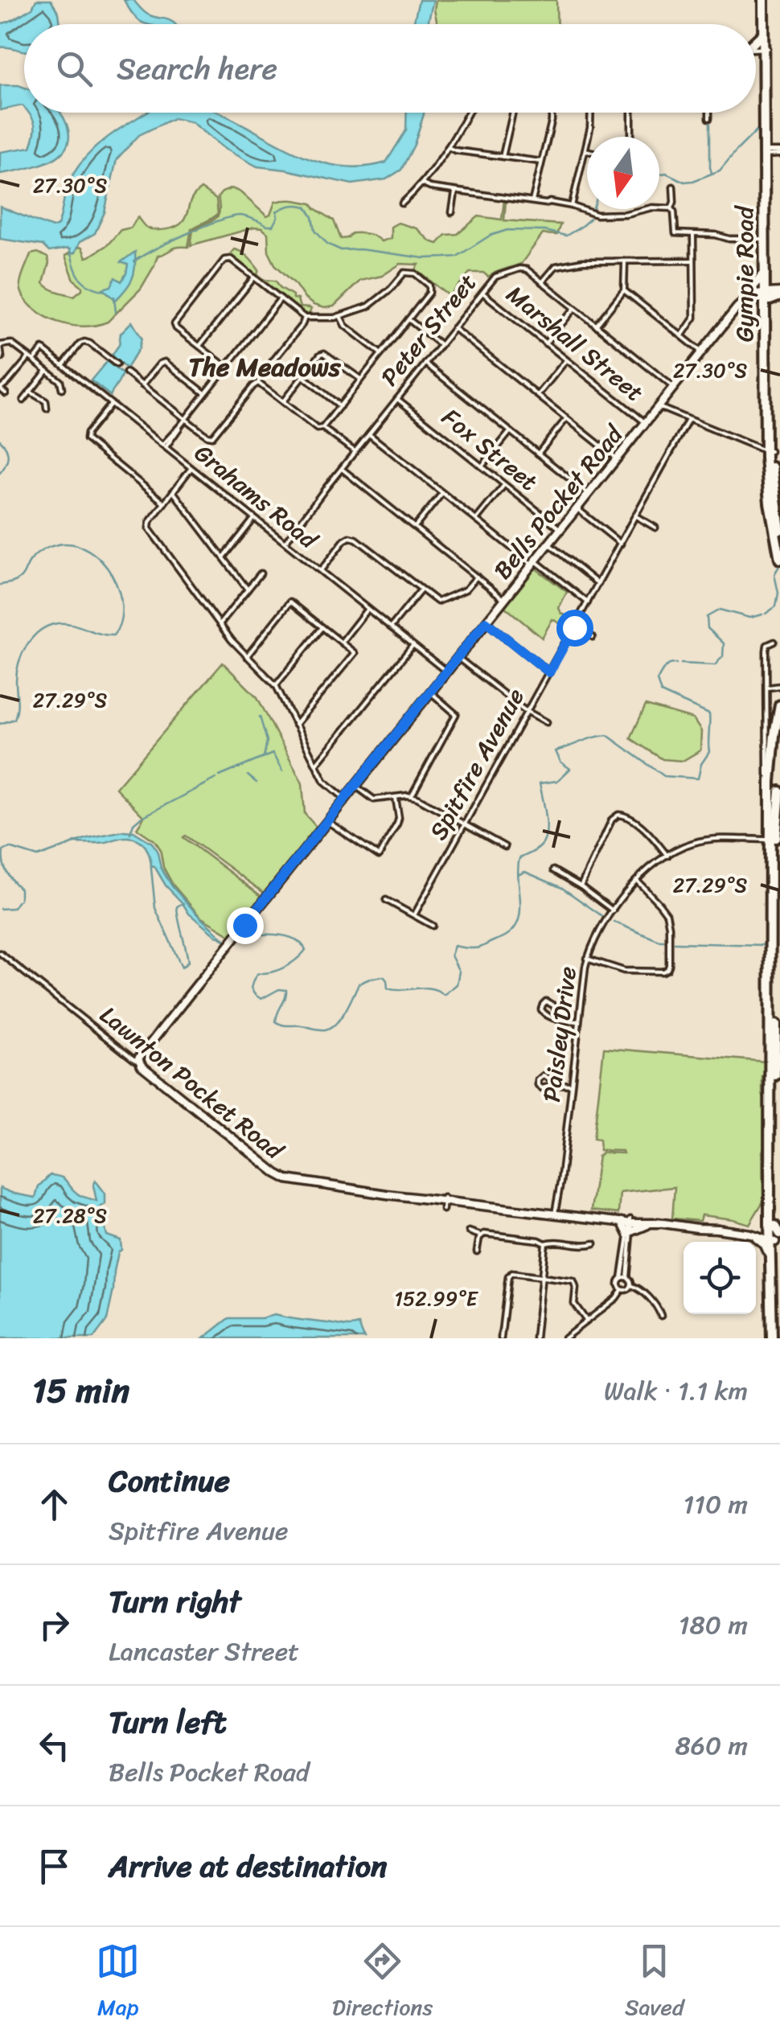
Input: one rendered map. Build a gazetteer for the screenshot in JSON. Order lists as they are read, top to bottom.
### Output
{
  "streets": {
    "highway": ["Gympie Road"],
    "main road": ["Bells Pocket Road", "Lawnton Pocket Road"],
    "street": [
      "Peter Street",
      "Marshall Street",
      "Fox Street",
      "Grahams Road",
      "Spitfire Avenue",
      "Paisley Drive"
    ]
  },
  "crossings": [
    ["Peter Street", "Marshall Street"],
    ["Peter Street", "Fox Street"],
    ["Peter Street", "Grahams Road"],
    ["Peter Street", "Bells Pocket Road"],
    ["Marshall Street", "Bells Pocket Road"],
    ["Fox Street", "Bells Pocket Road"],
    ["Grahams Road", "Bells Pocket Road"],
    ["Bells Pocket Road", "Lawnton Pocket Road"],
    ["Paisley Drive", "Lawnton Pocket Road"]
  ],
  "districts": ["The Meadows"],
  "north": "bottom",
  "page": {
    "search": "Search here",
    "heading": ["15 min", "Walk · 1.1 km"],
    "list": [
      ["Continue", "Spitfire Avenue", "110 m"],
      ["Turn right", "Lancaster Street", "180 m"],
      ["Turn left", "Bells Pocket Road", "860 m"],
      "Arrive at destination"
    ],
    "nav": ["Map", "Directions", "Saved"]
  },
  "coordinates": [
    "27.30°S",
    "27.29°S",
    "27.28°S",
    "152.99°E"
  ]
}
